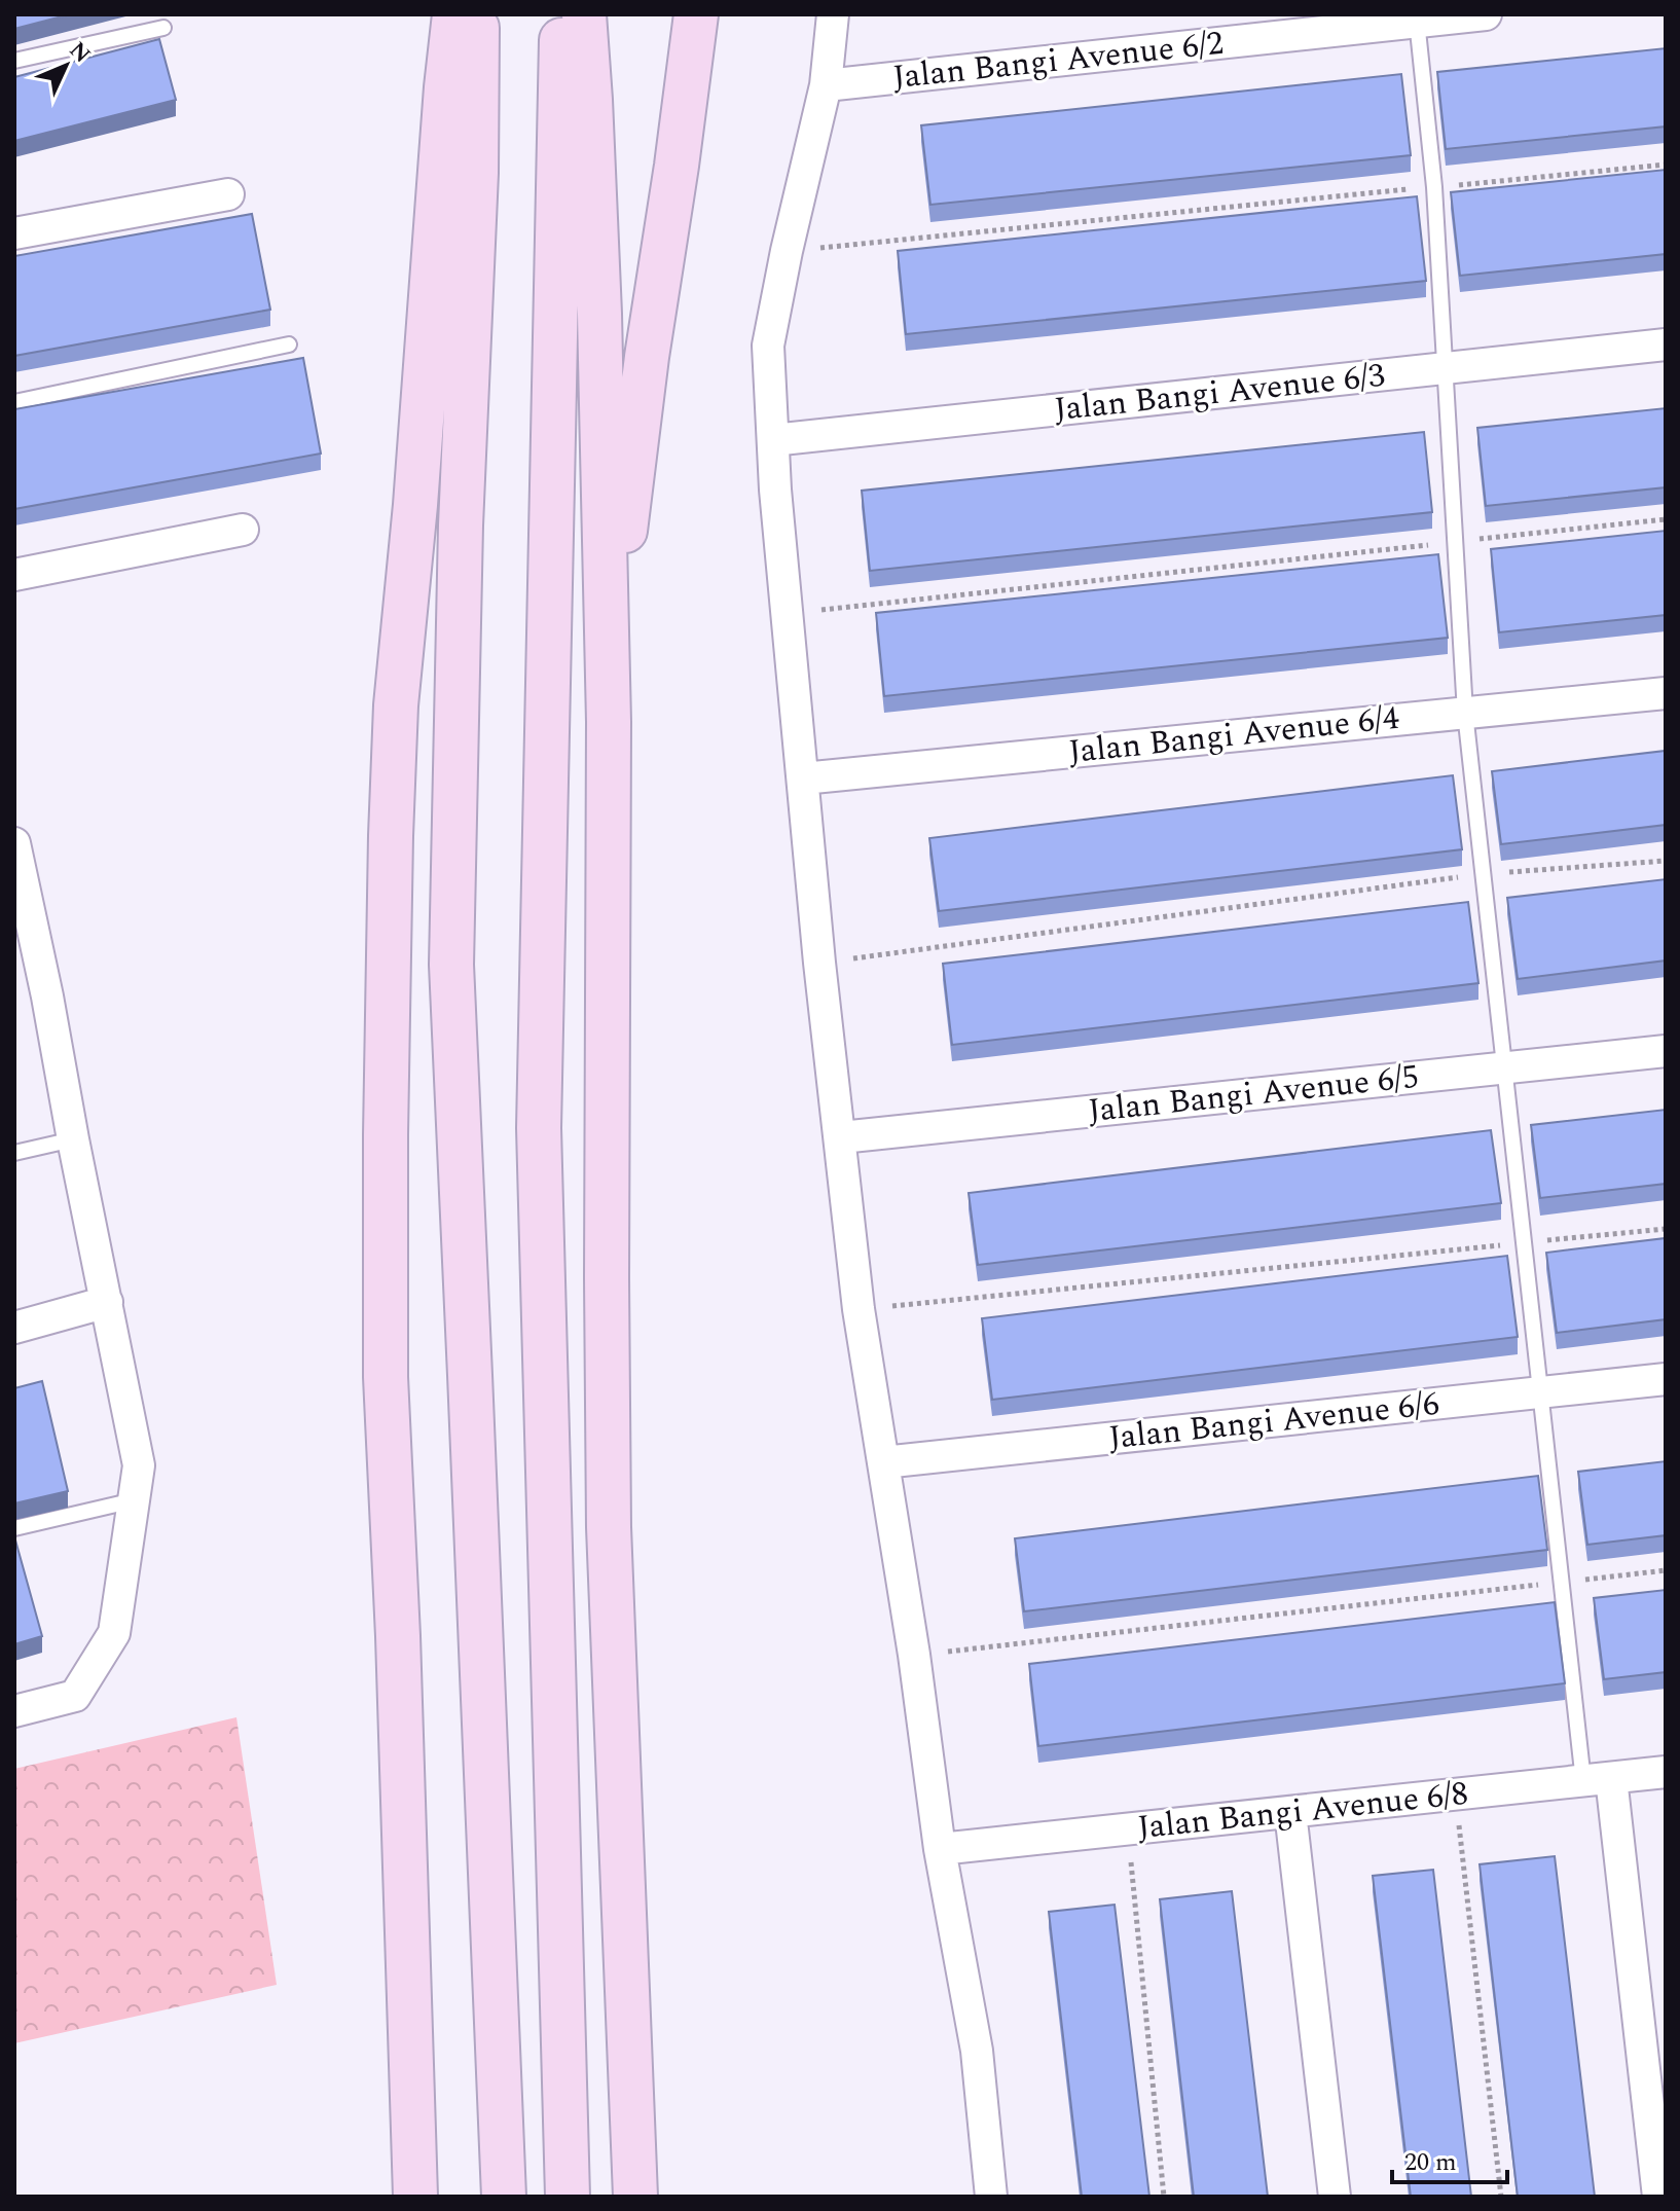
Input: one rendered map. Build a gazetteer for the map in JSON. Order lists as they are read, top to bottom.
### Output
{
  "streets": {
    "street": [
      "Jalan Bangi Avenue 6/2",
      "Jalan Bangi Avenue 6/3",
      "Jalan Bangi Avenue 6/4",
      "Jalan Bangi Avenue 6/5",
      "Jalan Bangi Avenue 6/6",
      "Jalan Bangi Avenue 6/8"
    ]
  },
  "scale_bar": "20 m",
  "north": "top right"
}
